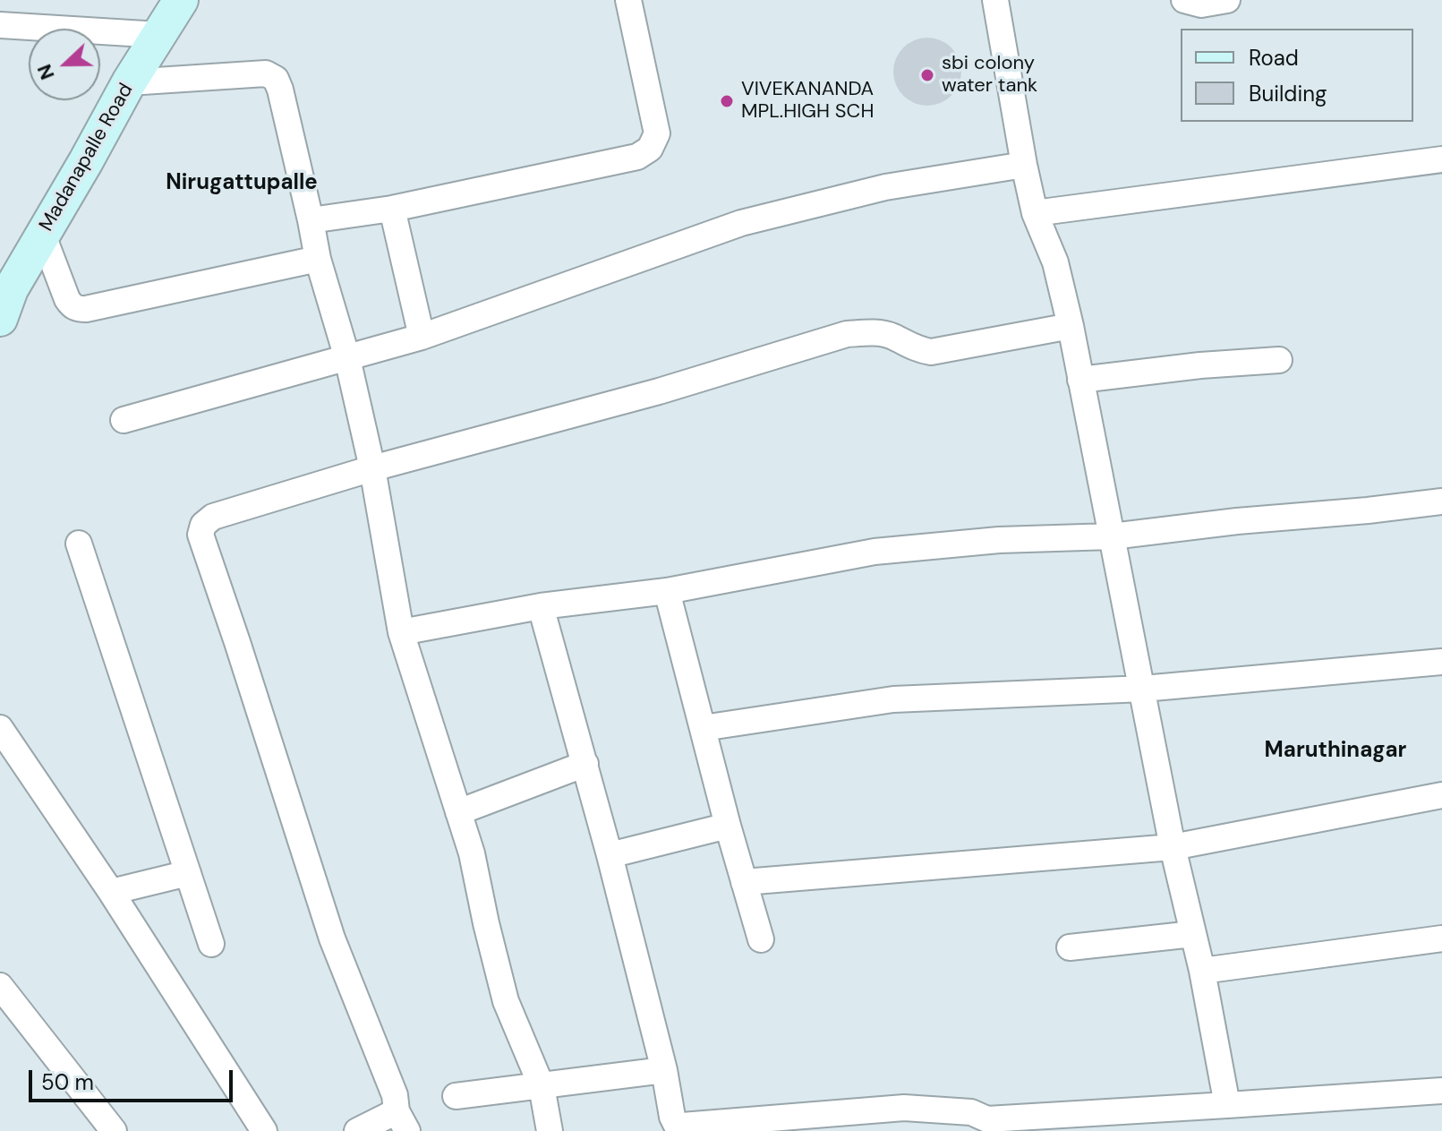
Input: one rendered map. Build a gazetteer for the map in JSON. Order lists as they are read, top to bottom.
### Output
{
  "streets": {
    "main road": ["Madanapalle Road"]
  },
  "districts": ["Nirugattupalle", "Maruthinagar"],
  "places": ["sbi colony water tank", "VIVEKANANDA MPL.HIGH SCH"],
  "legend": ["Road", "Building"],
  "scale_bar": "50 m",
  "north": "left"
}
